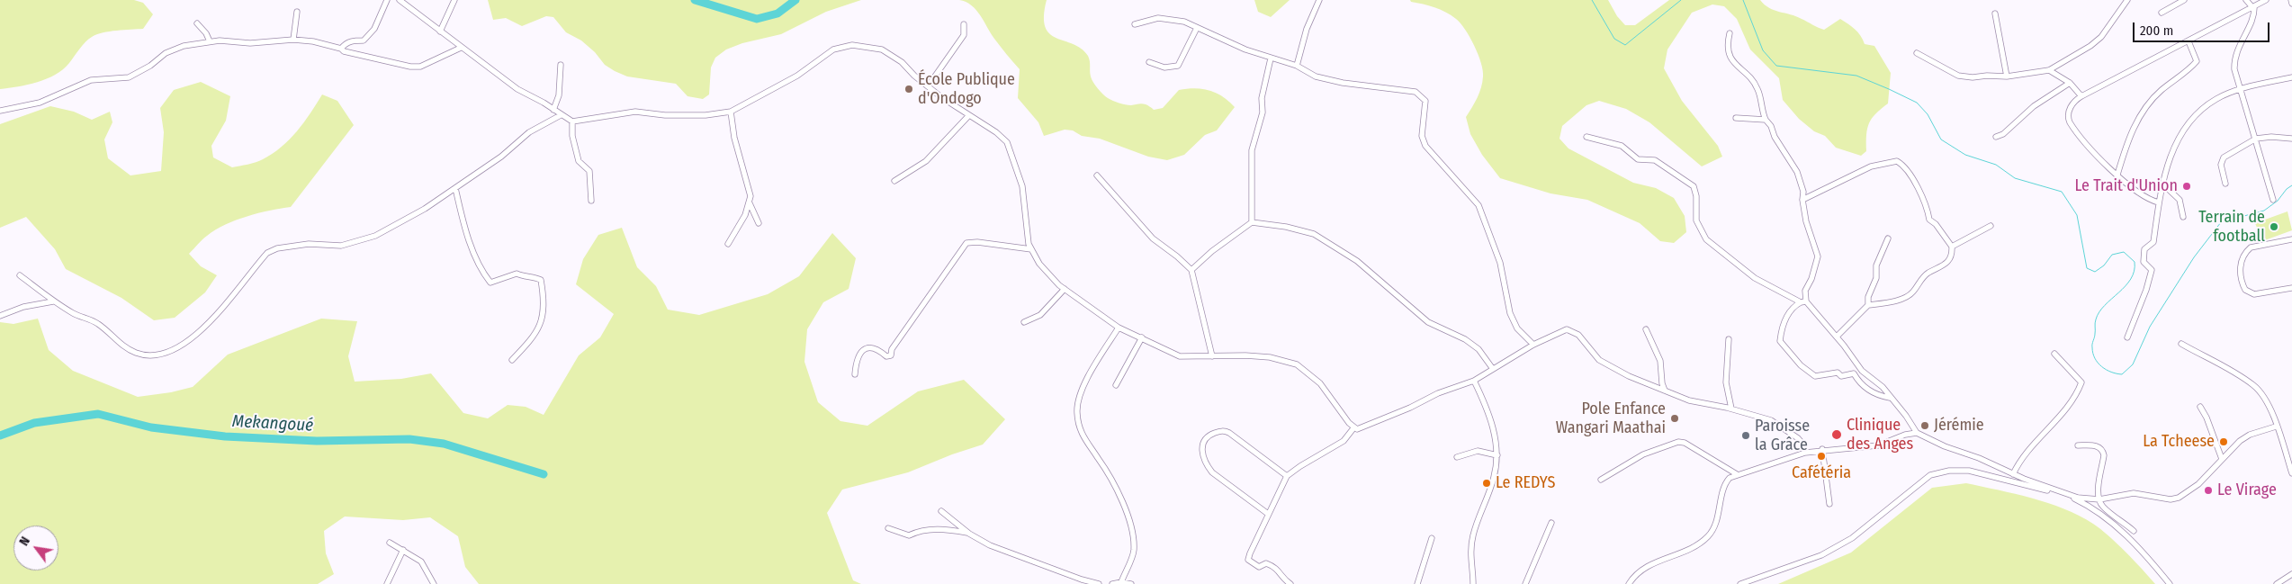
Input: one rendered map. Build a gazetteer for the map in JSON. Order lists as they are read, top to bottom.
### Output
{
  "water": ["Mekangoué"],
  "places": [
    "École Publique d'Ondogo",
    "Le Trait d'Union",
    "Terrain de football",
    "Pole Enfance Wangari Maathai",
    "Jérémie",
    "Clinique des Anges",
    "Paroisse la Grâce",
    "La Tcheese",
    "Cafétéria",
    "Le REDYS",
    "Le Virage"
  ],
  "scale_bar": "200 m",
  "north": "top left"
}
